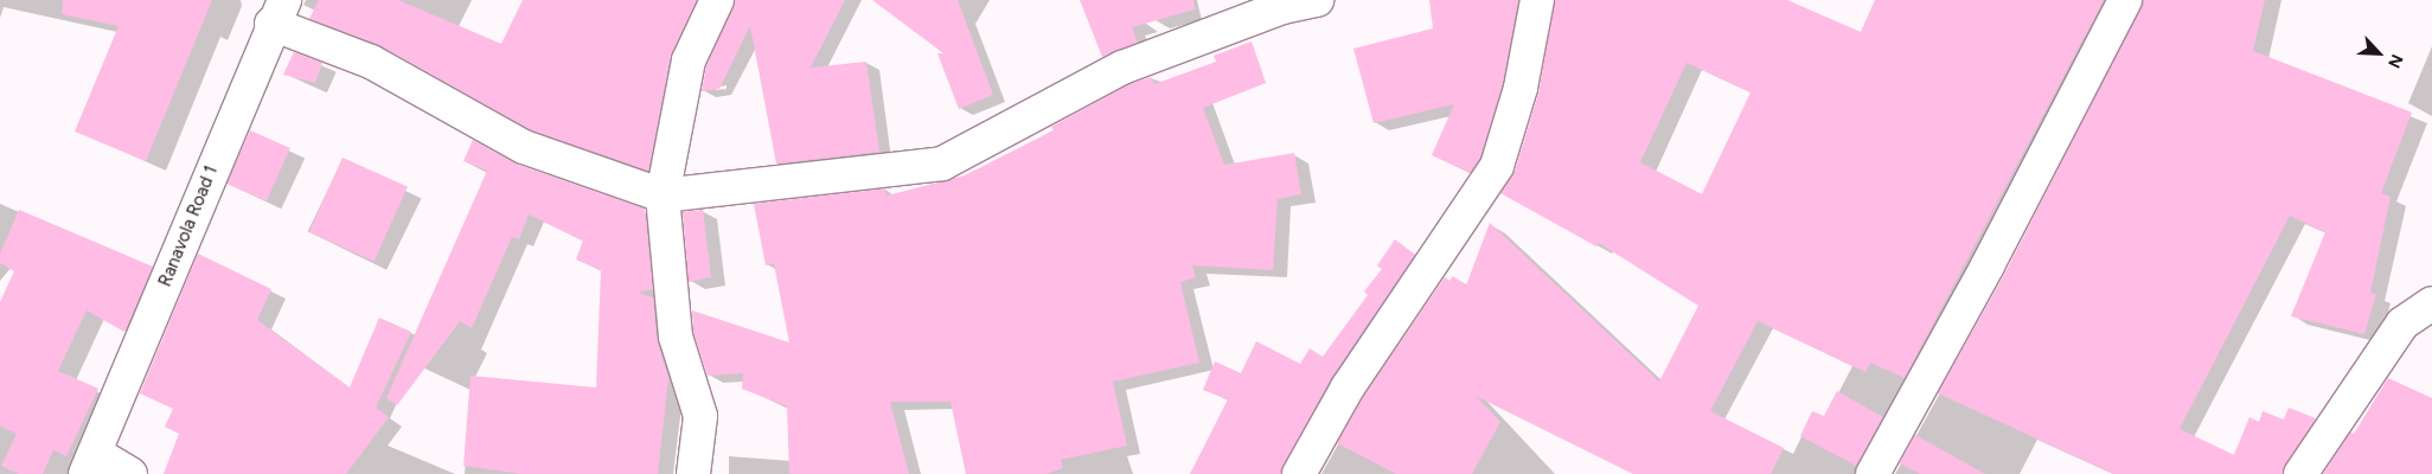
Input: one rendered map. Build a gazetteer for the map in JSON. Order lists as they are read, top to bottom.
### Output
{
  "streets": {
    "street": ["Ranavola Road 1"]
  },
  "north": "bottom right"
}
